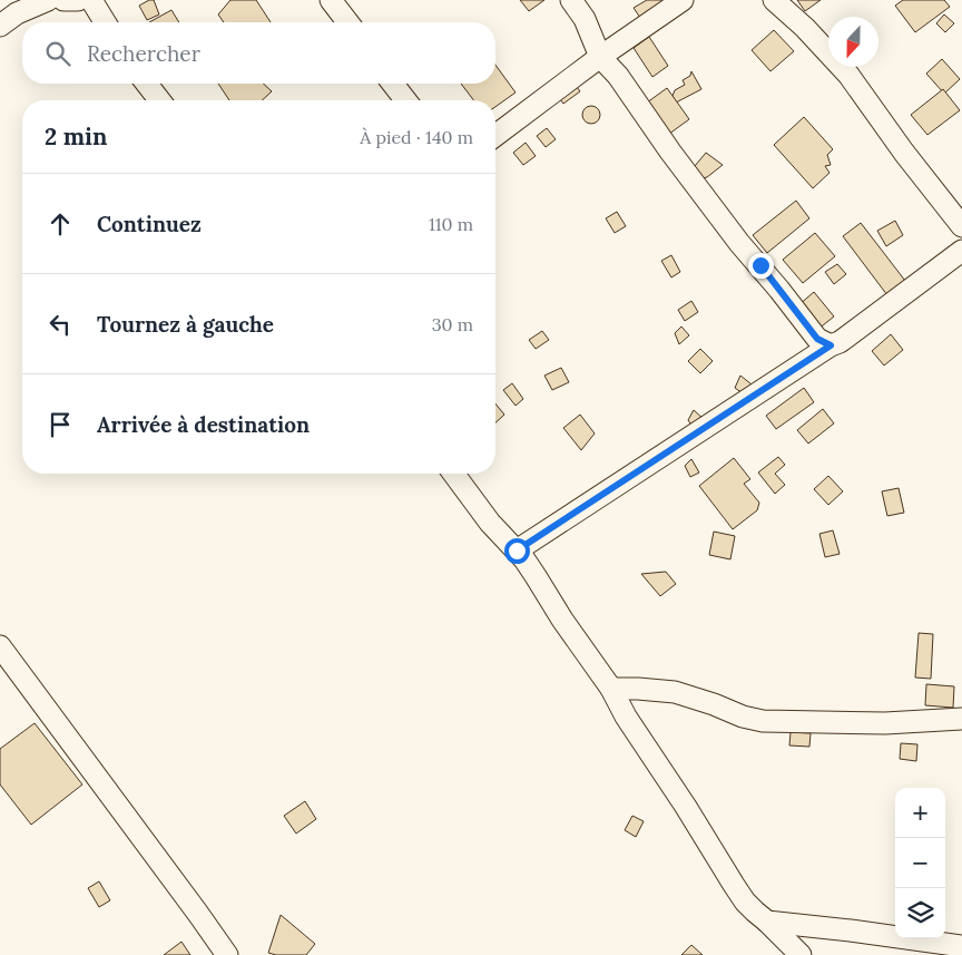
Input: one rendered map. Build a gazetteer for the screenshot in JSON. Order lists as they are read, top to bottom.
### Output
{
  "north": "bottom",
  "page": {
    "search": "Rechercher",
    "heading": ["2 min", "À pied · 140 m"],
    "list": [
      ["Continuez", "110 m"],
      ["Tournez à gauche", "30 m"],
      "Arrivée à destination"
    ],
    "map_buttons": ["+", "−"]
  }
}
